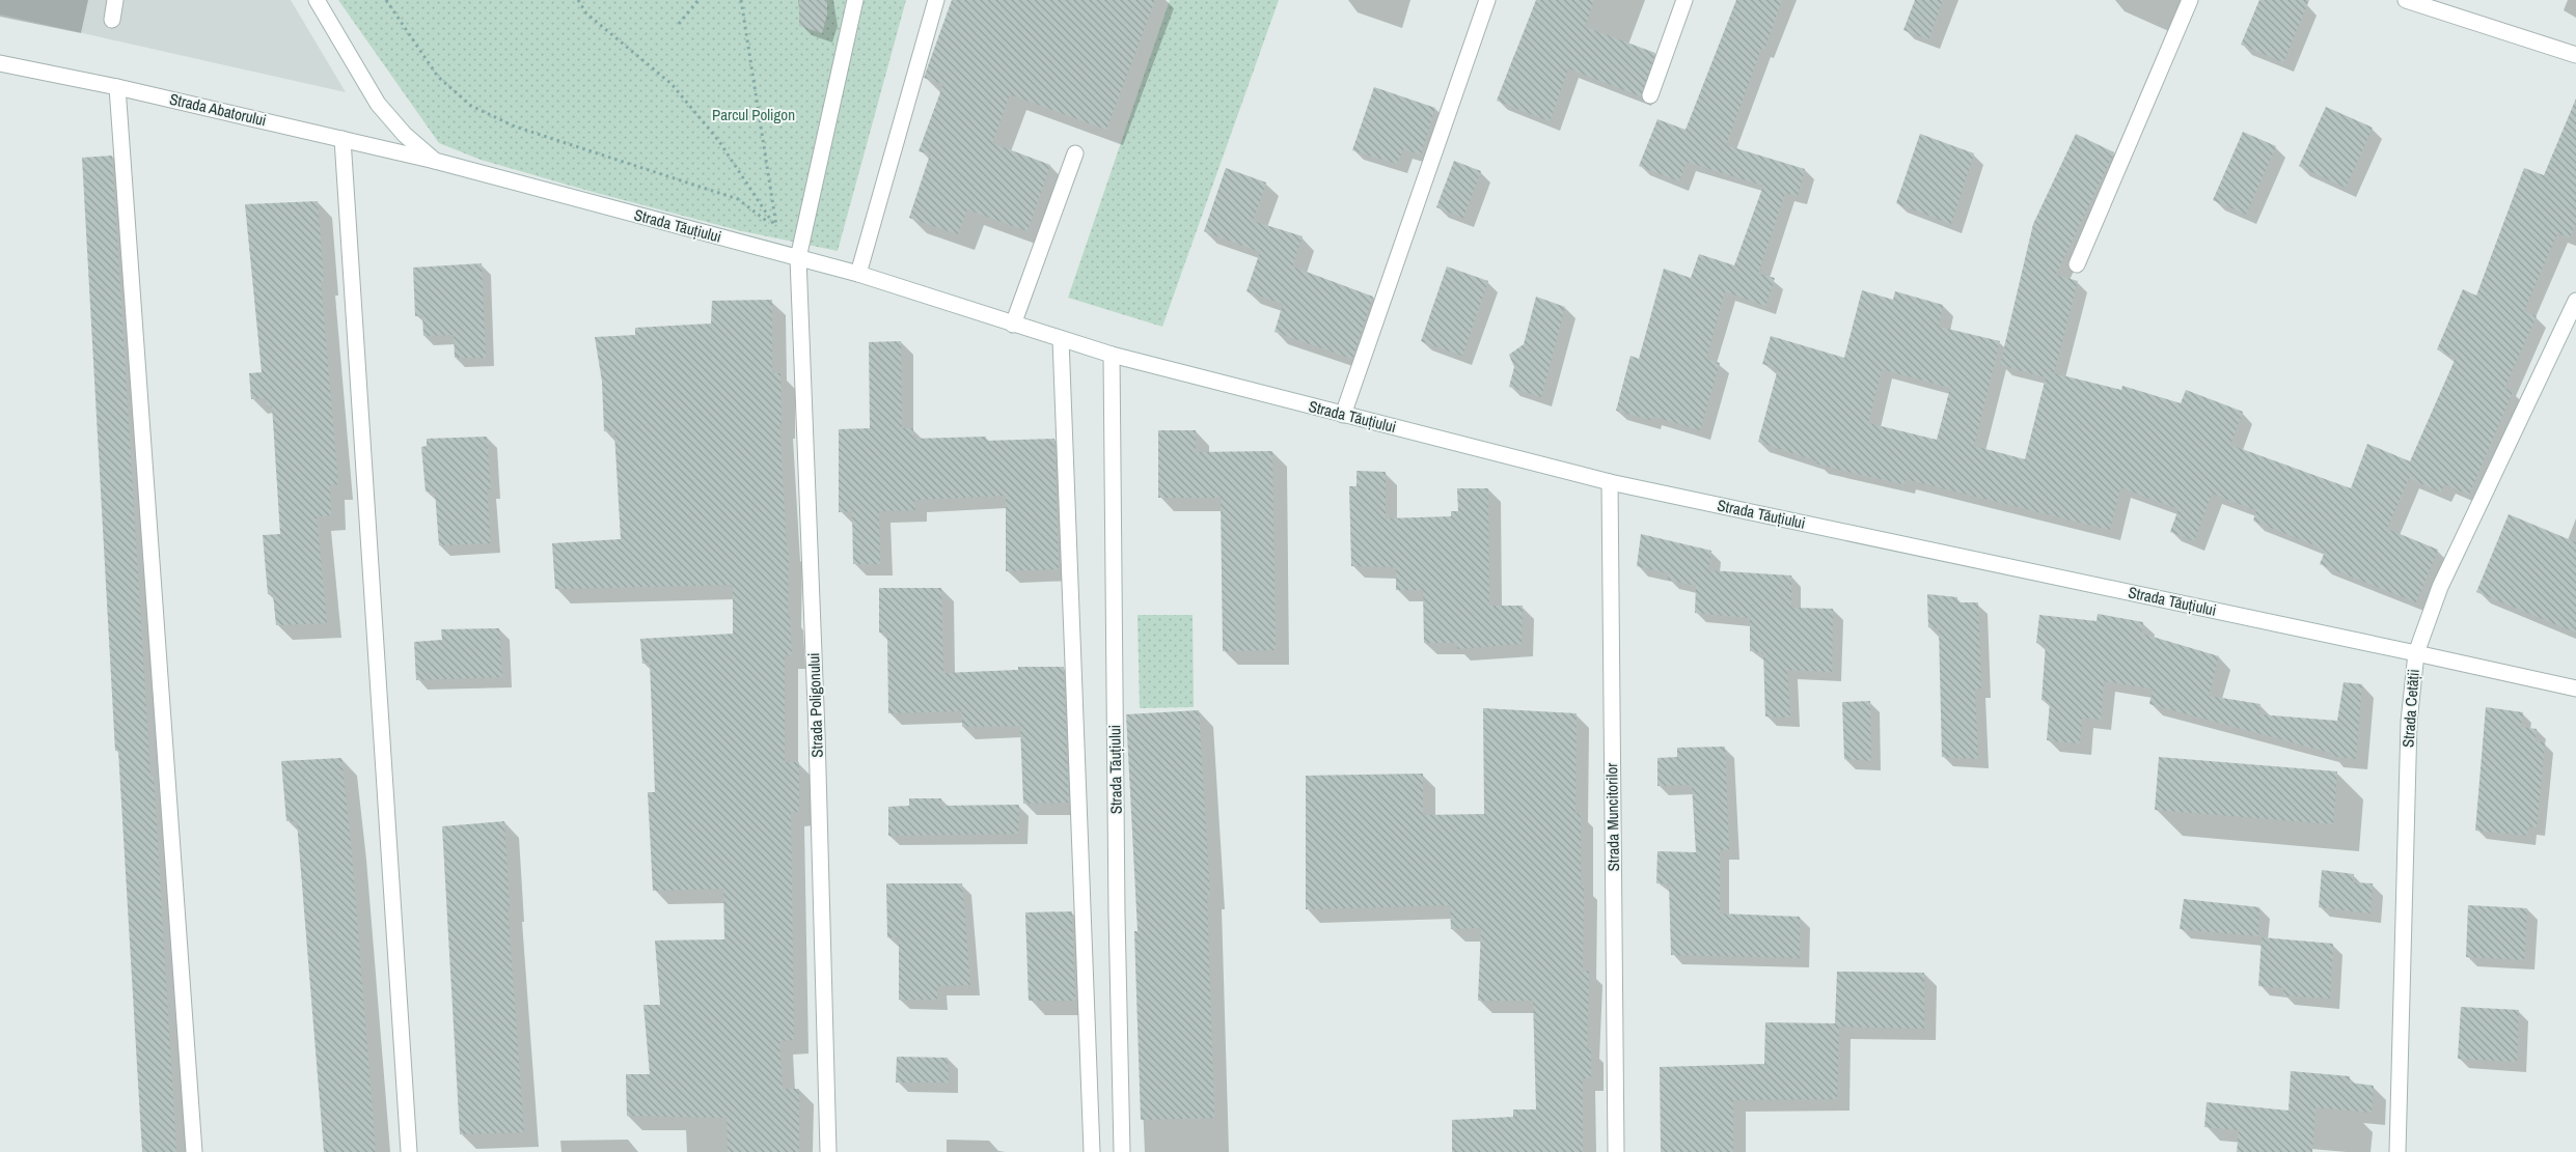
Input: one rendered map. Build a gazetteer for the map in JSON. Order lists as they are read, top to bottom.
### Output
{
  "streets": {
    "street": [
      "Strada Abatorului",
      "Strada Tăuțiului",
      "Strada Poligonului",
      "Strada Cetății",
      "Strada Muncitorilor"
    ]
  },
  "crossings": [
    ["Strada Abatorului", "Strada Tăuțiului"],
    ["Strada Tăuțiului", "Strada Poligonului"],
    ["Strada Tăuțiului", "Strada Cetății"],
    ["Strada Tăuțiului", "Strada Muncitorilor"]
  ],
  "parks": ["Parcul Poligon"]
}
